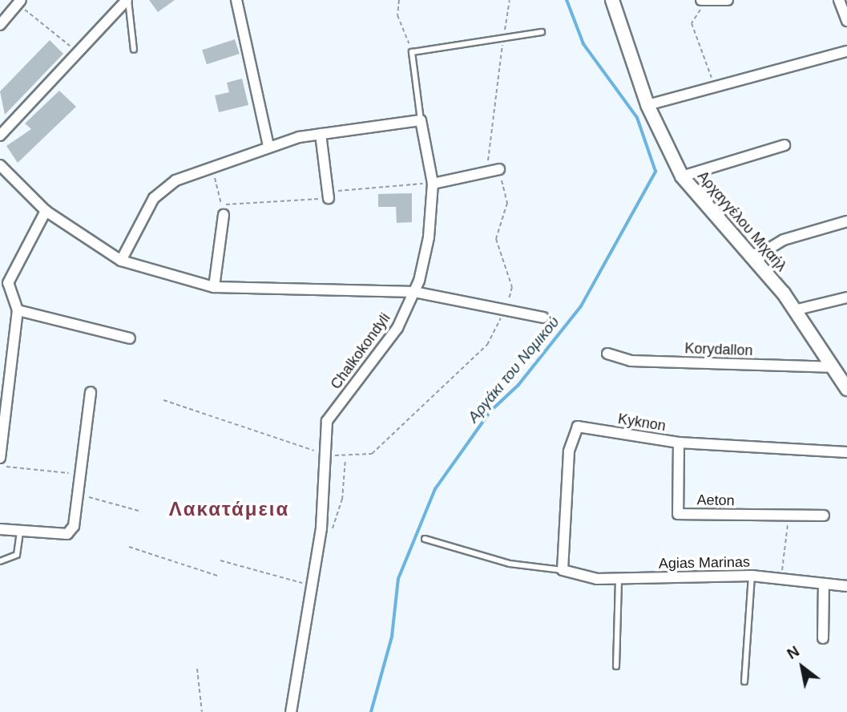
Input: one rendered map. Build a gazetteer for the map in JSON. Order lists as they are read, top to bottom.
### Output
{
  "streets": {
    "street": [
      "Αρχαγγέλου Μιχαήλ",
      "Korydallon",
      "Chalkokondyli",
      "Kyknon",
      "Aeton",
      "Agias Marinas"
    ]
  },
  "crossings": [
    ["Αρχαγγέλου Μιχαήλ", "Korydallon"],
    ["Kyknon", "Aeton"],
    ["Kyknon", "Agias Marinas"]
  ],
  "districts": ["Λακατάμεια"],
  "water": ["Αργάκι του Νομικού"],
  "north": "top left"
}
